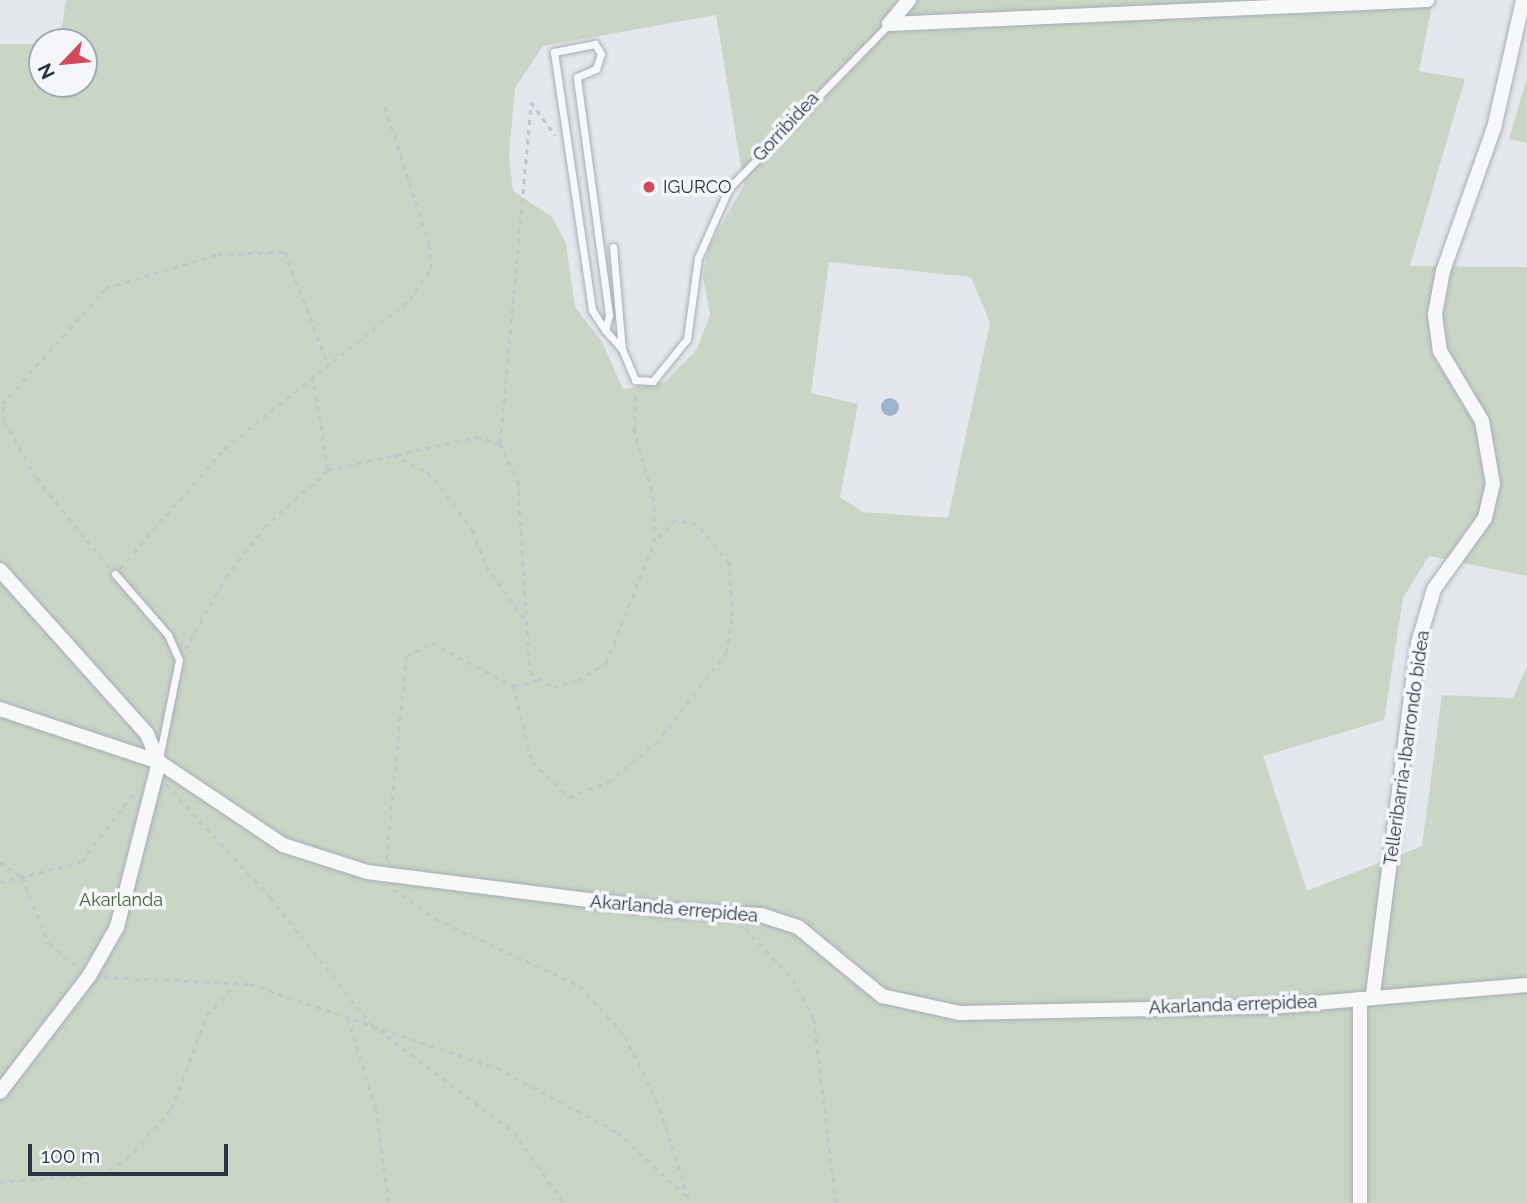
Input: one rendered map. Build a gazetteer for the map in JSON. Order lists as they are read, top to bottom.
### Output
{
  "streets": {
    "street": ["Telleribarria-Ibarrondo bidea", "Akarlanda errepidea"],
    "lane": ["Gorribidea"]
  },
  "crossings": [
    ["Telleribarria-Ibarrondo bidea", "Akarlanda errepidea"]
  ],
  "parks": ["Akarlanda"],
  "places": ["IGURCO"],
  "scale_bar": "100 m",
  "north": "bottom left"
}
